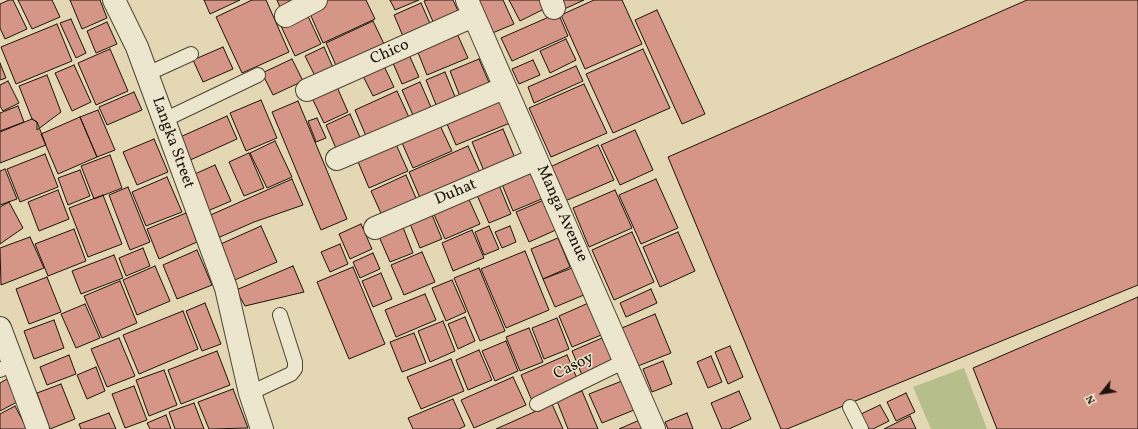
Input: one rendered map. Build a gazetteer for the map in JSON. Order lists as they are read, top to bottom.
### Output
{
  "streets": {
    "street": [
      "Chico",
      "Langka Street",
      "Duhat",
      "Manga Avenue"
    ],
    "lane": ["Casoy"]
  },
  "crossings": [
    ["Chico", "Manga Avenue"],
    ["Duhat", "Manga Avenue"],
    ["Manga Avenue", "Casoy"]
  ],
  "north": "bottom left"
}
